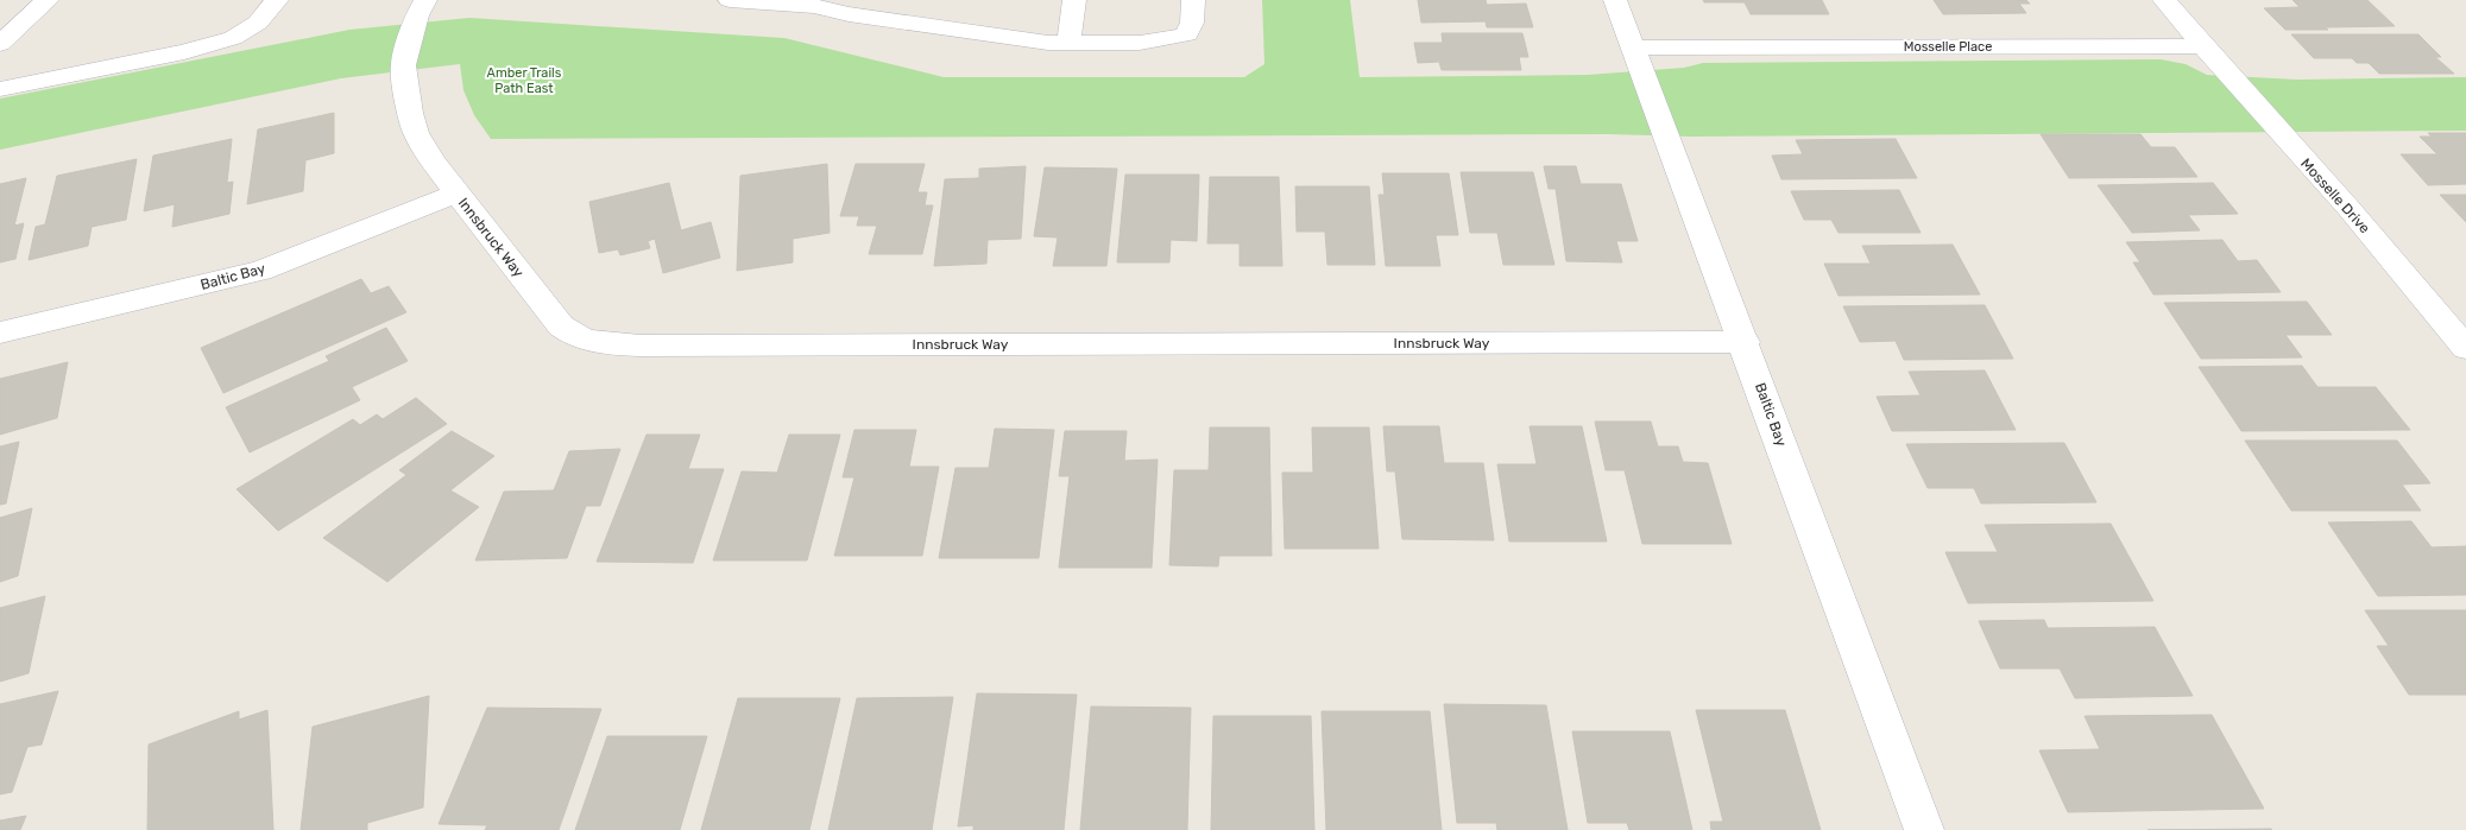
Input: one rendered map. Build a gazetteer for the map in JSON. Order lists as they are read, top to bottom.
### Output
{
  "streets": {
    "street": [
      "Mosselle Place",
      "Mosselle Drive",
      "Innsbruck Way",
      "Baltic Bay"
    ]
  },
  "crossings": [
    ["Mosselle Place", "Mosselle Drive"],
    ["Mosselle Place", "Baltic Bay"],
    ["Innsbruck Way", "Baltic Bay"]
  ],
  "parks": ["Amber Trails Path East"]
}
